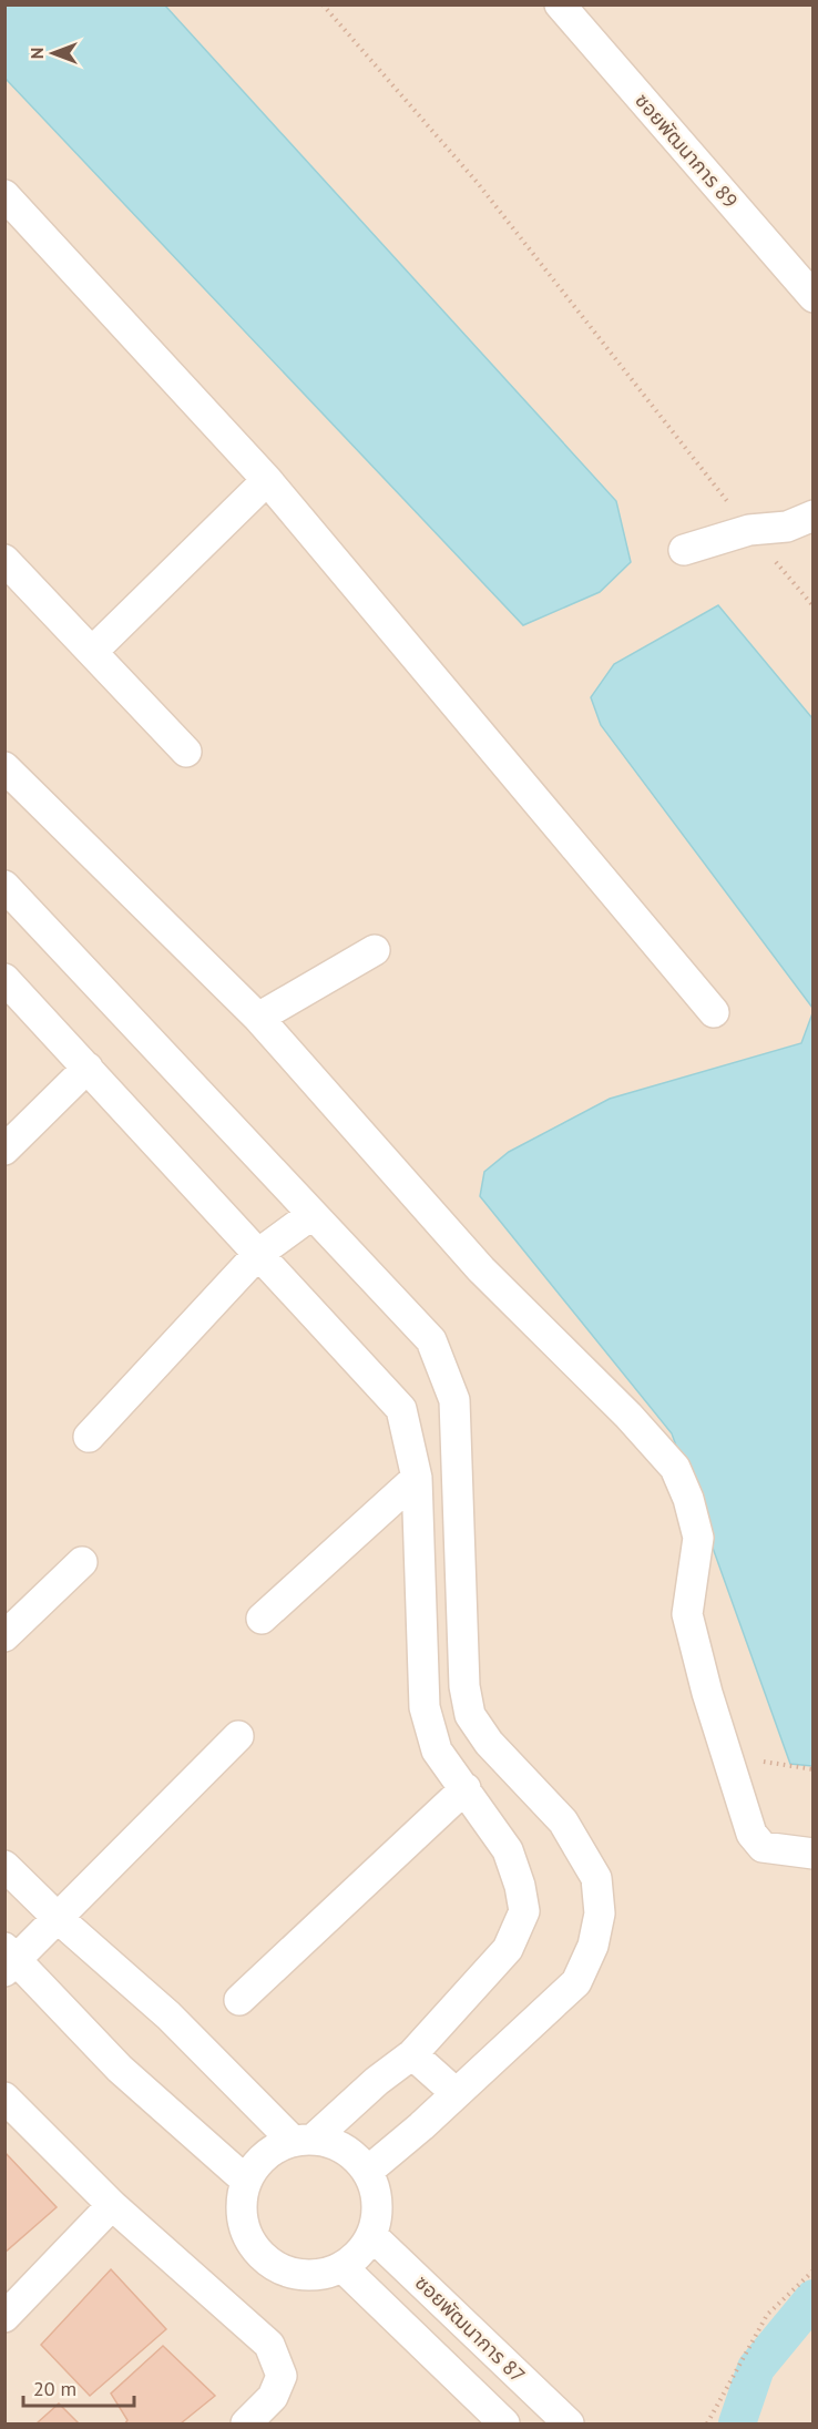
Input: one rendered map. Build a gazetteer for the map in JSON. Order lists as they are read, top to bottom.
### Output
{
  "streets": {
    "street": ["ซอยพัฒนาการ 89", "ซอยพัฒนาการ 87"]
  },
  "scale_bar": "20 m",
  "north": "left"
}
